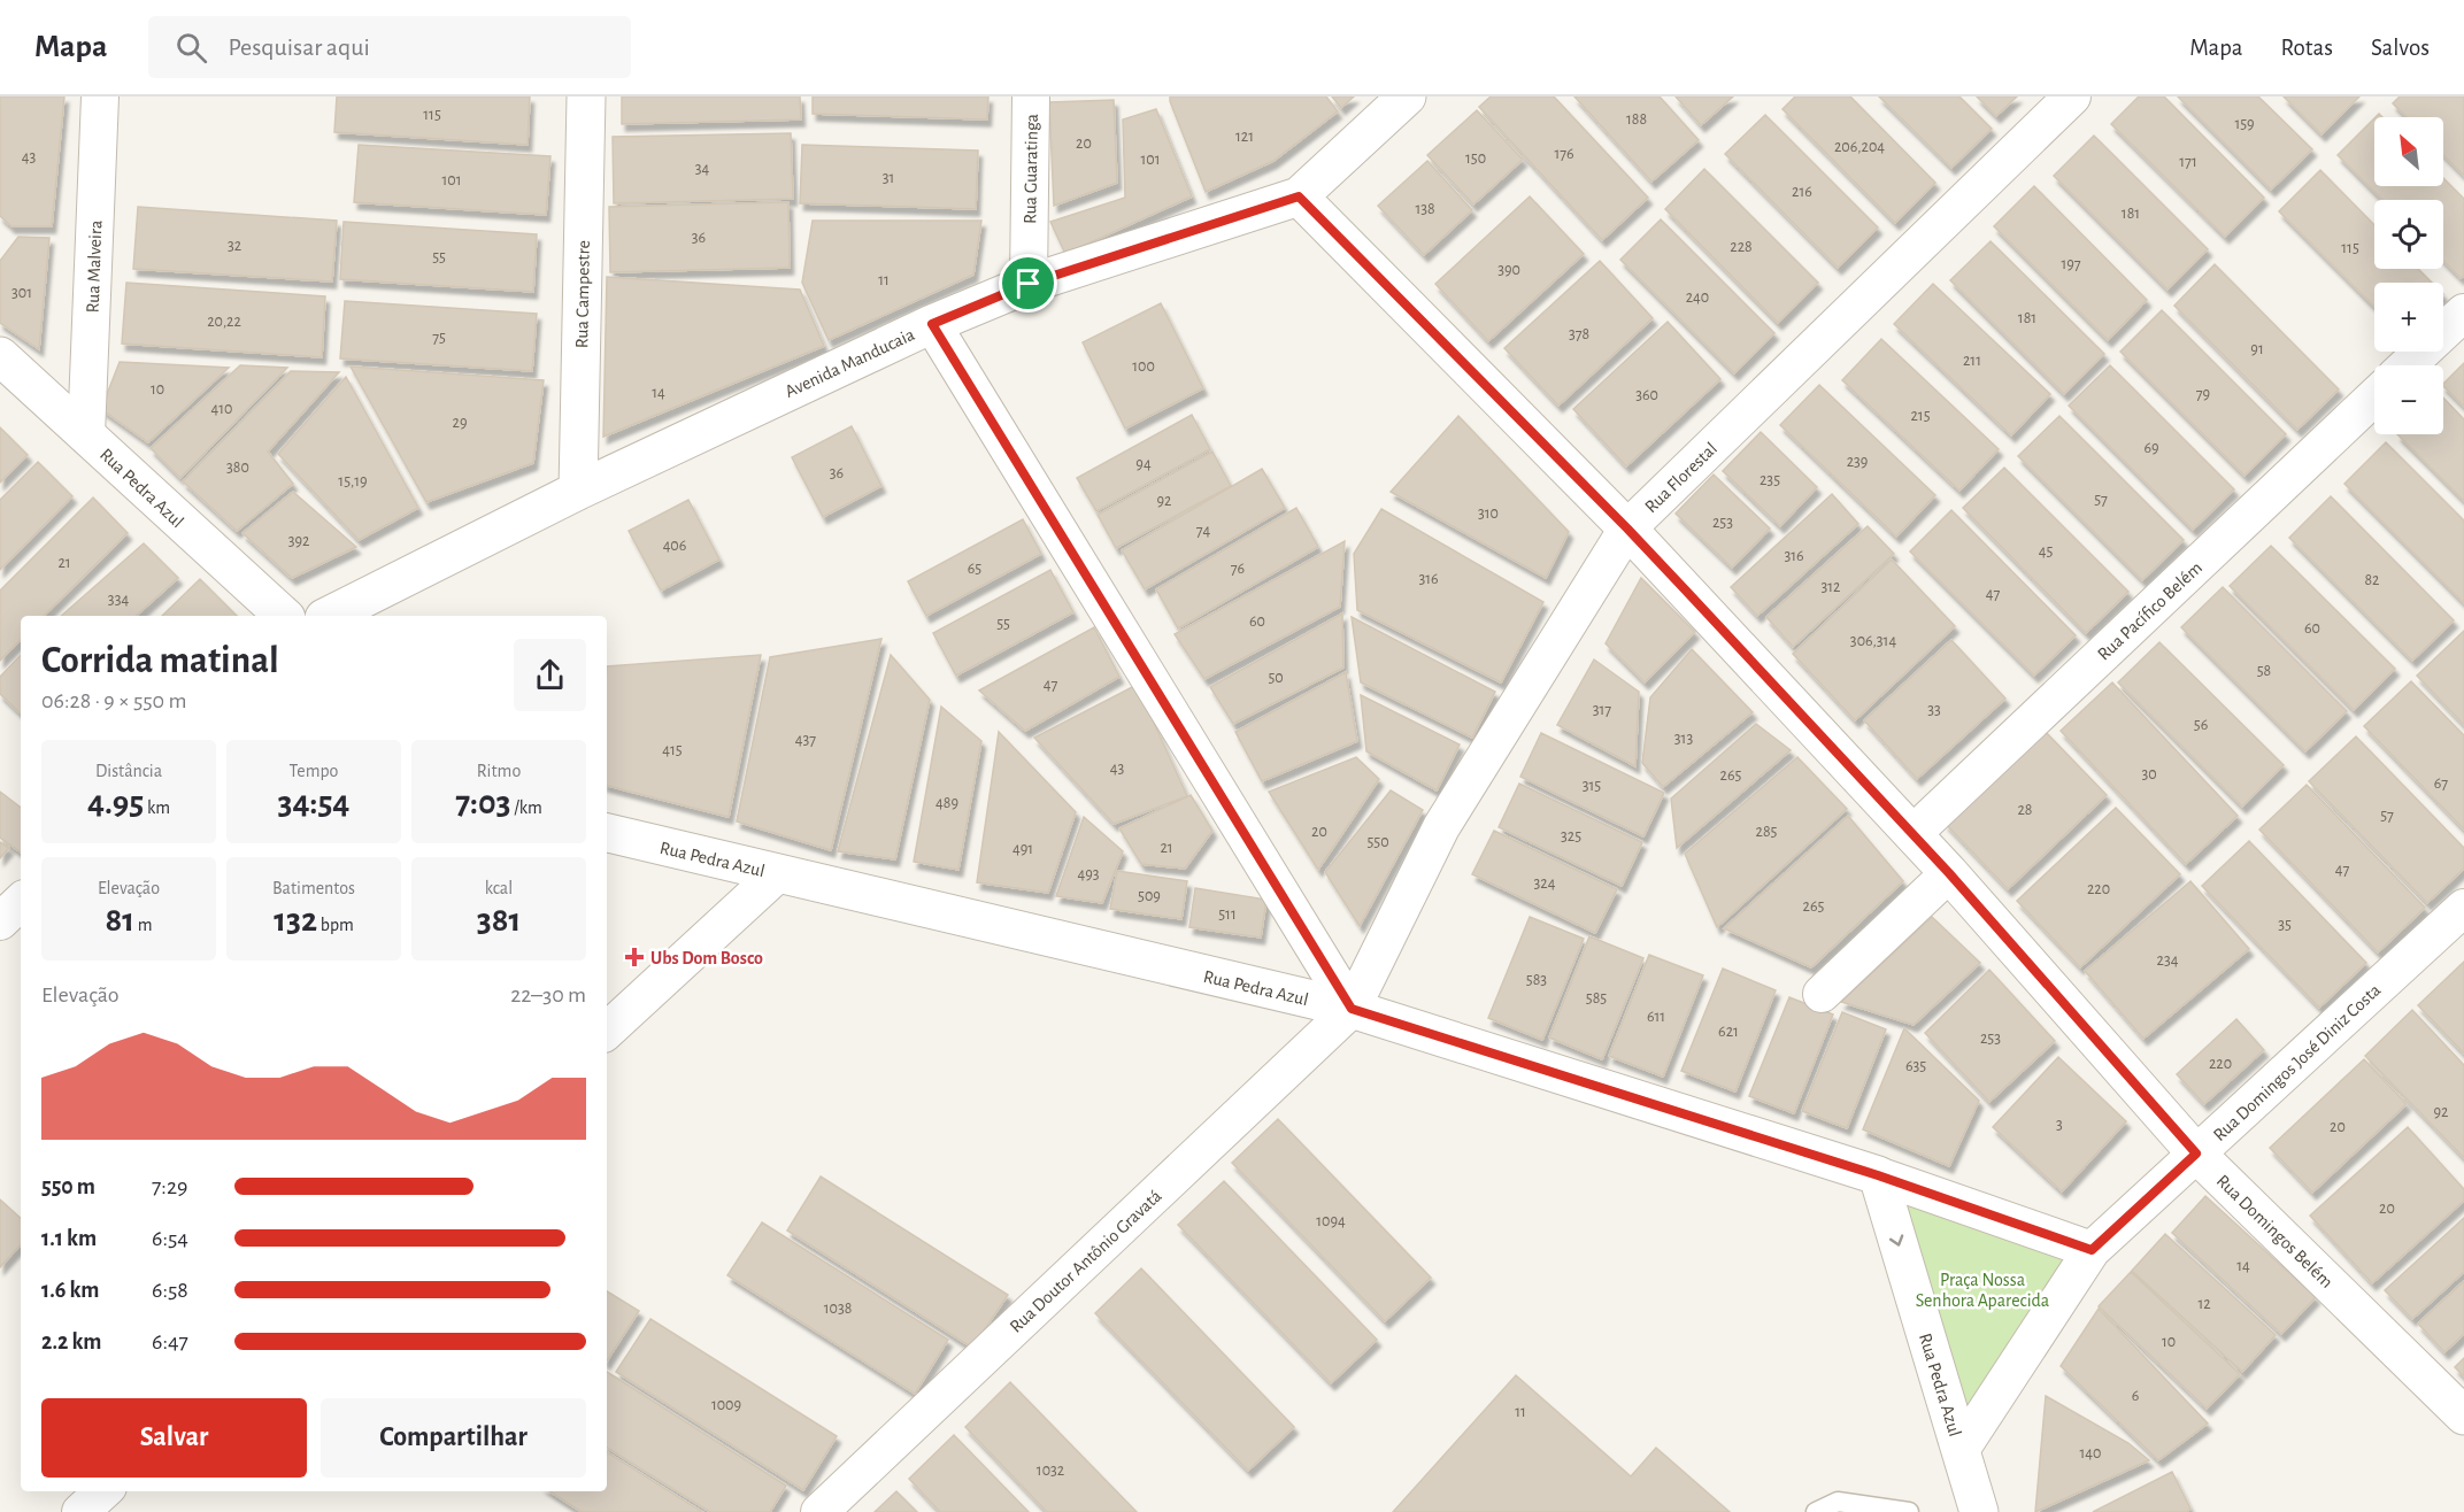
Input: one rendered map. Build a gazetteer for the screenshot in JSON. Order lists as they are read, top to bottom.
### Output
{
  "streets": {
    "street": [
      "Rua Guaratinga",
      "Rua Malveira",
      "Rua Campestre",
      "Avenida Manducaia",
      "Rua Florestal",
      "Rua Pedra Azul",
      "Rua Pacífico Belém",
      "Rua Domingos José Diniz Costa",
      "Rua Domingos Belém",
      "Rua Doutor Antônio Gravatá"
    ]
  },
  "crossings": [
    ["Rua Guaratinga", "Avenida Manducaia"],
    ["Rua Malveira", "Rua Pedra Azul"],
    ["Rua Campestre", "Avenida Manducaia"],
    ["Avenida Manducaia", "Rua Domingos Belém"],
    ["Rua Florestal", "Rua Pedra Azul"],
    ["Rua Florestal", "Rua Domingos Belém"],
    ["Rua Florestal", "Rua Doutor Antônio Gravatá"],
    ["Rua Pedra Azul", "Rua Domingos José Diniz Costa"],
    ["Rua Pedra Azul", "Rua Doutor Antônio Gravatá"],
    ["Rua Pacífico Belém", "Rua Domingos Belém"],
    ["Rua Domingos José Diniz Costa", "Rua Domingos Belém"]
  ],
  "parks": ["Praça Nossa Senhora Aparecida"],
  "places": {
    "health": ["Ubs Dom Bosco"]
  },
  "house_numbers": [
    "115",
    "188",
    "159",
    "121",
    "20",
    "206,204",
    "176",
    "43",
    "150",
    "101",
    "171",
    "34",
    "31",
    "101",
    "216",
    "138",
    "181",
    "36",
    "32",
    "228",
    "115",
    "55",
    "197",
    "390",
    "11",
    "301",
    "240",
    "181",
    "20,22",
    "378",
    "75",
    "91",
    "211",
    "100",
    "10",
    "14",
    "79",
    "360",
    "410",
    "215",
    "29",
    "69",
    "239",
    "94",
    "380",
    "36",
    "235",
    "15,19",
    "57",
    "92",
    "310",
    "253",
    "74",
    "392",
    "406",
    "45",
    "316",
    "21",
    "65",
    "76",
    "316",
    "82",
    "312",
    "47",
    "334",
    "60",
    "55",
    "60",
    "306,314",
    "58",
    "50",
    "47",
    "317",
    "33",
    "56",
    "313",
    "437",
    "415",
    "43",
    "30",
    "265",
    "67",
    "315",
    "489",
    "28",
    "57",
    "20",
    "285",
    "325",
    "550",
    "21",
    "491",
    "47",
    "493",
    "324",
    "220",
    "509",
    "265",
    "511",
    "35",
    "234",
    "583",
    "585",
    "611",
    "621",
    "253",
    "220",
    "635",
    "92",
    "3",
    "20",
    "20",
    "1094",
    "14",
    "12",
    "1038",
    "10",
    "6",
    "1009",
    "11",
    "140",
    "1032"
  ],
  "north": "top left",
  "page": {
    "header": "Mapa",
    "search": "Pesquisar aqui",
    "nav": ["Mapa", "Rotas", "Salvos"],
    "map_buttons": ["+", "−"],
    "heading": ["Corrida matinal", "06:28 · 9 × 550 m"],
    "stats": [
      ["Distância", "4.95 km"],
      ["Tempo", "34:54"],
      ["Ritmo", "7:03 /km"],
      ["Elevação", "81 m"],
      ["Batimentos", "132 bpm"],
      ["kcal", "381"]
    ],
    "chart": ["Elevação", "22–30 m"],
    "list": [
      {
        "name": "550 m",
        "note": "7:29"
      },
      {
        "name": "1.1 km",
        "note": "6:54"
      },
      {
        "name": "1.6 km",
        "note": "6:58"
      },
      {
        "name": "2.2 km",
        "note": "6:47"
      }
    ],
    "buttons": ["Salvar", "Compartilhar"]
  }
}
